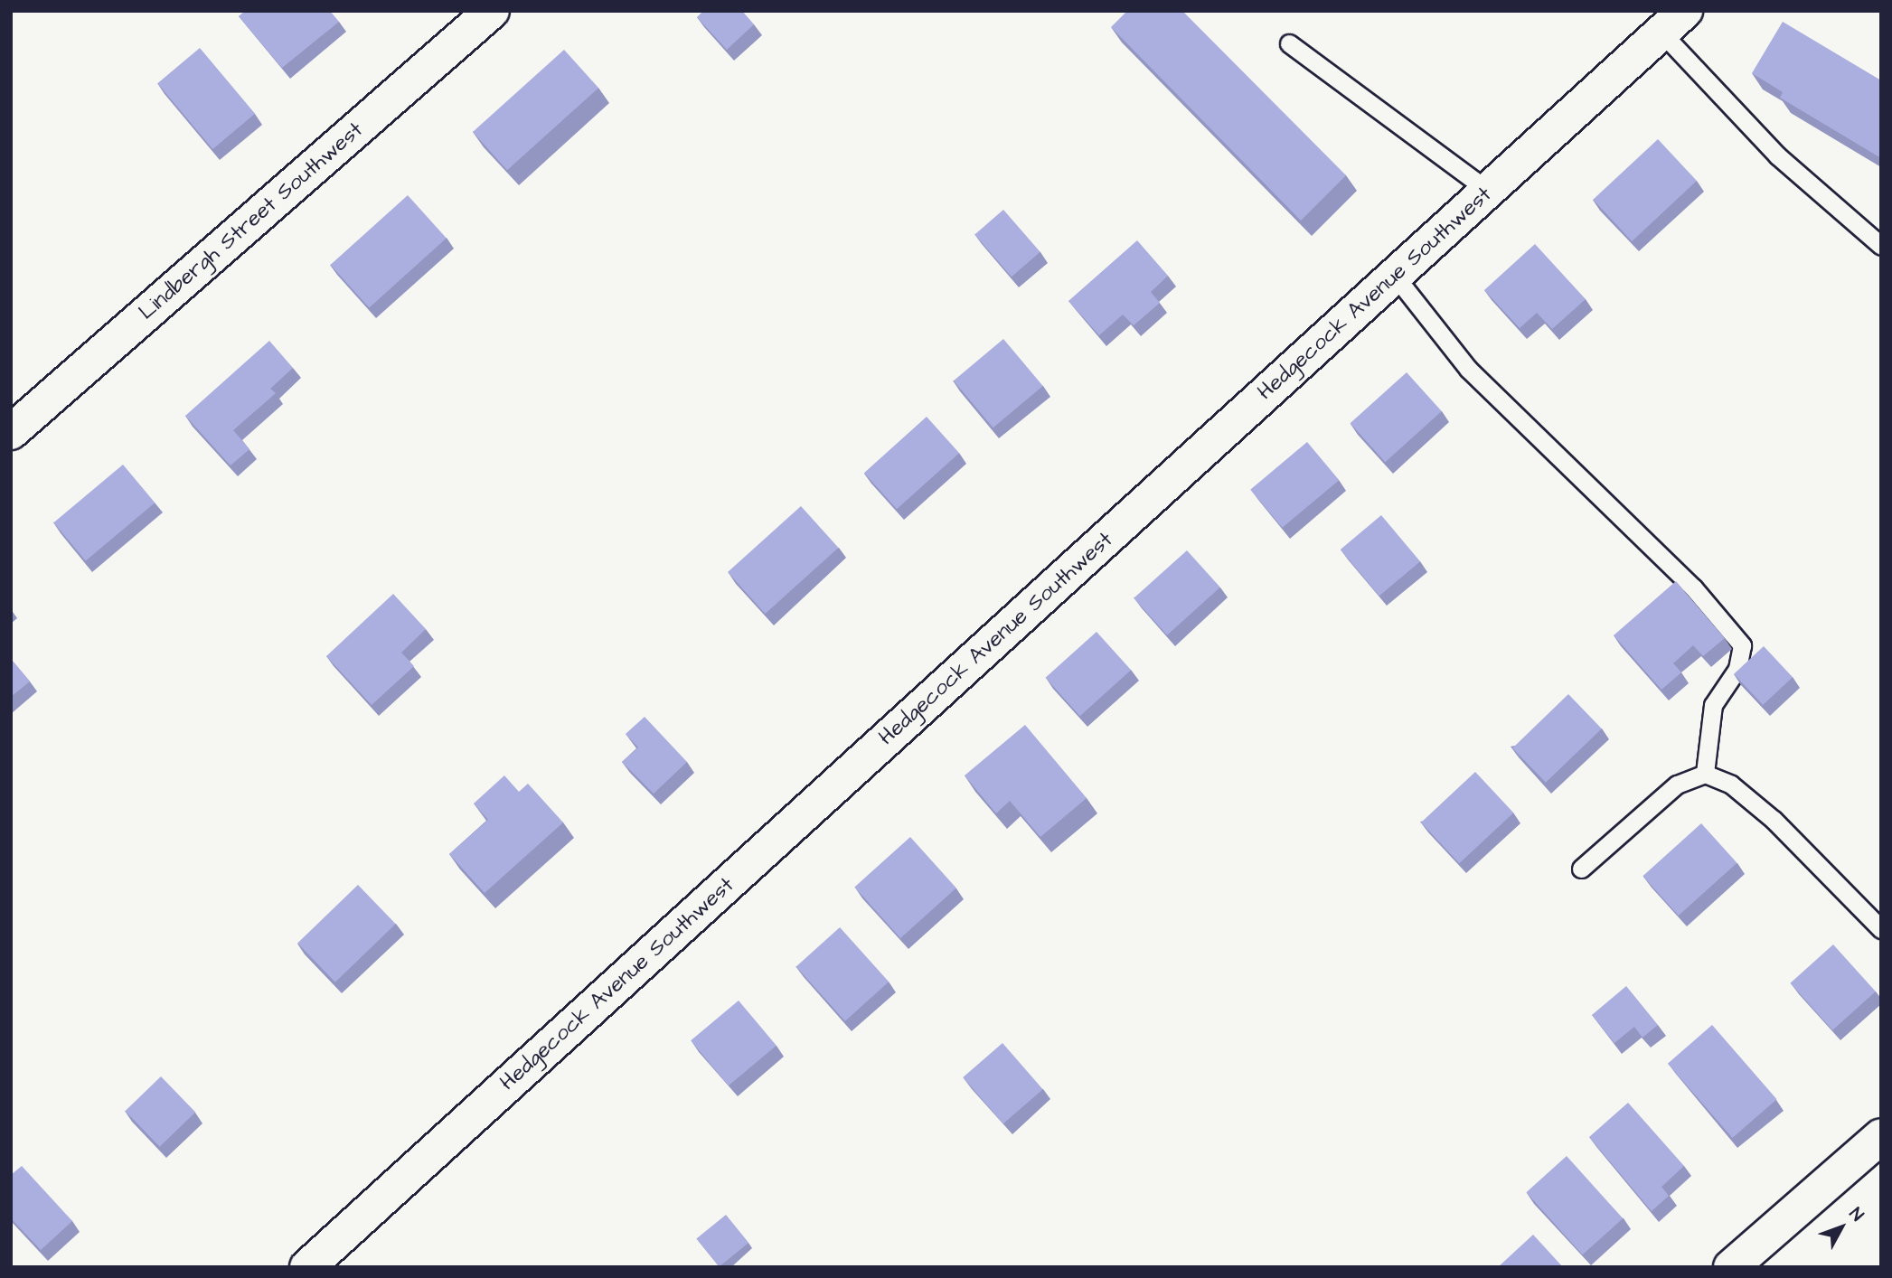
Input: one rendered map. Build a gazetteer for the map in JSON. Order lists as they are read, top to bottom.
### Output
{
  "streets": {
    "street": ["Lindbergh Street Southwest", "Hedgecock Avenue Southwest"]
  },
  "north": "top right"
}
